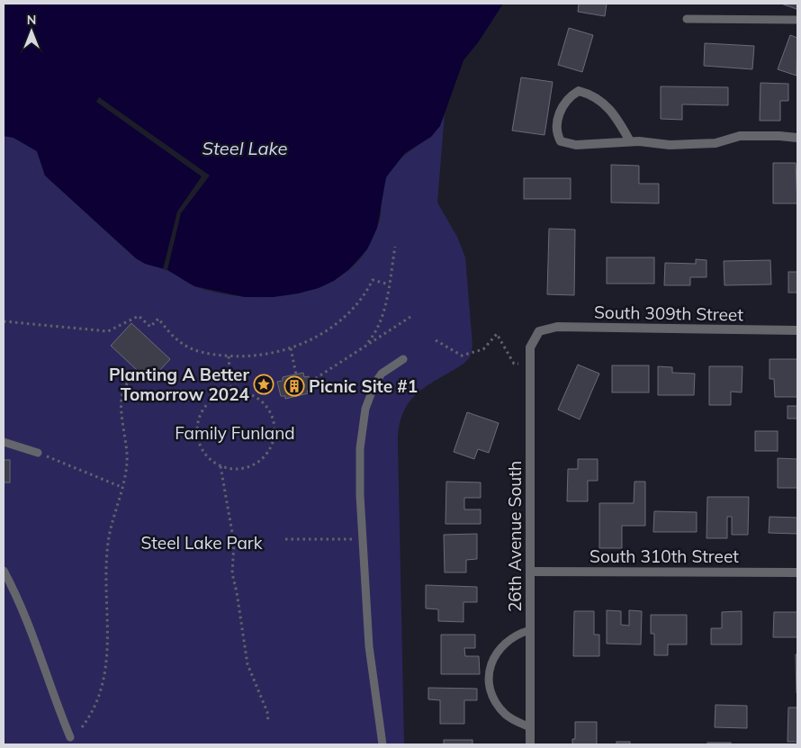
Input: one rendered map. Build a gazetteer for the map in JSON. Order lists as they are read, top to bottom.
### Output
{
  "streets": {
    "street": ["South 309th Street", "26th Avenue South", "South 310th Street"]
  },
  "crossings": [
    ["South 309th Street", "26th Avenue South"],
    ["26th Avenue South", "South 310th Street"]
  ],
  "water": ["Steel Lake"],
  "parks": ["Family Funland", "Steel Lake Park"],
  "places": {
    "place": ["Planting A Better Tomorrow 2024"],
    "building": ["Picnic Site #1"]
  },
  "north": "top"
}
